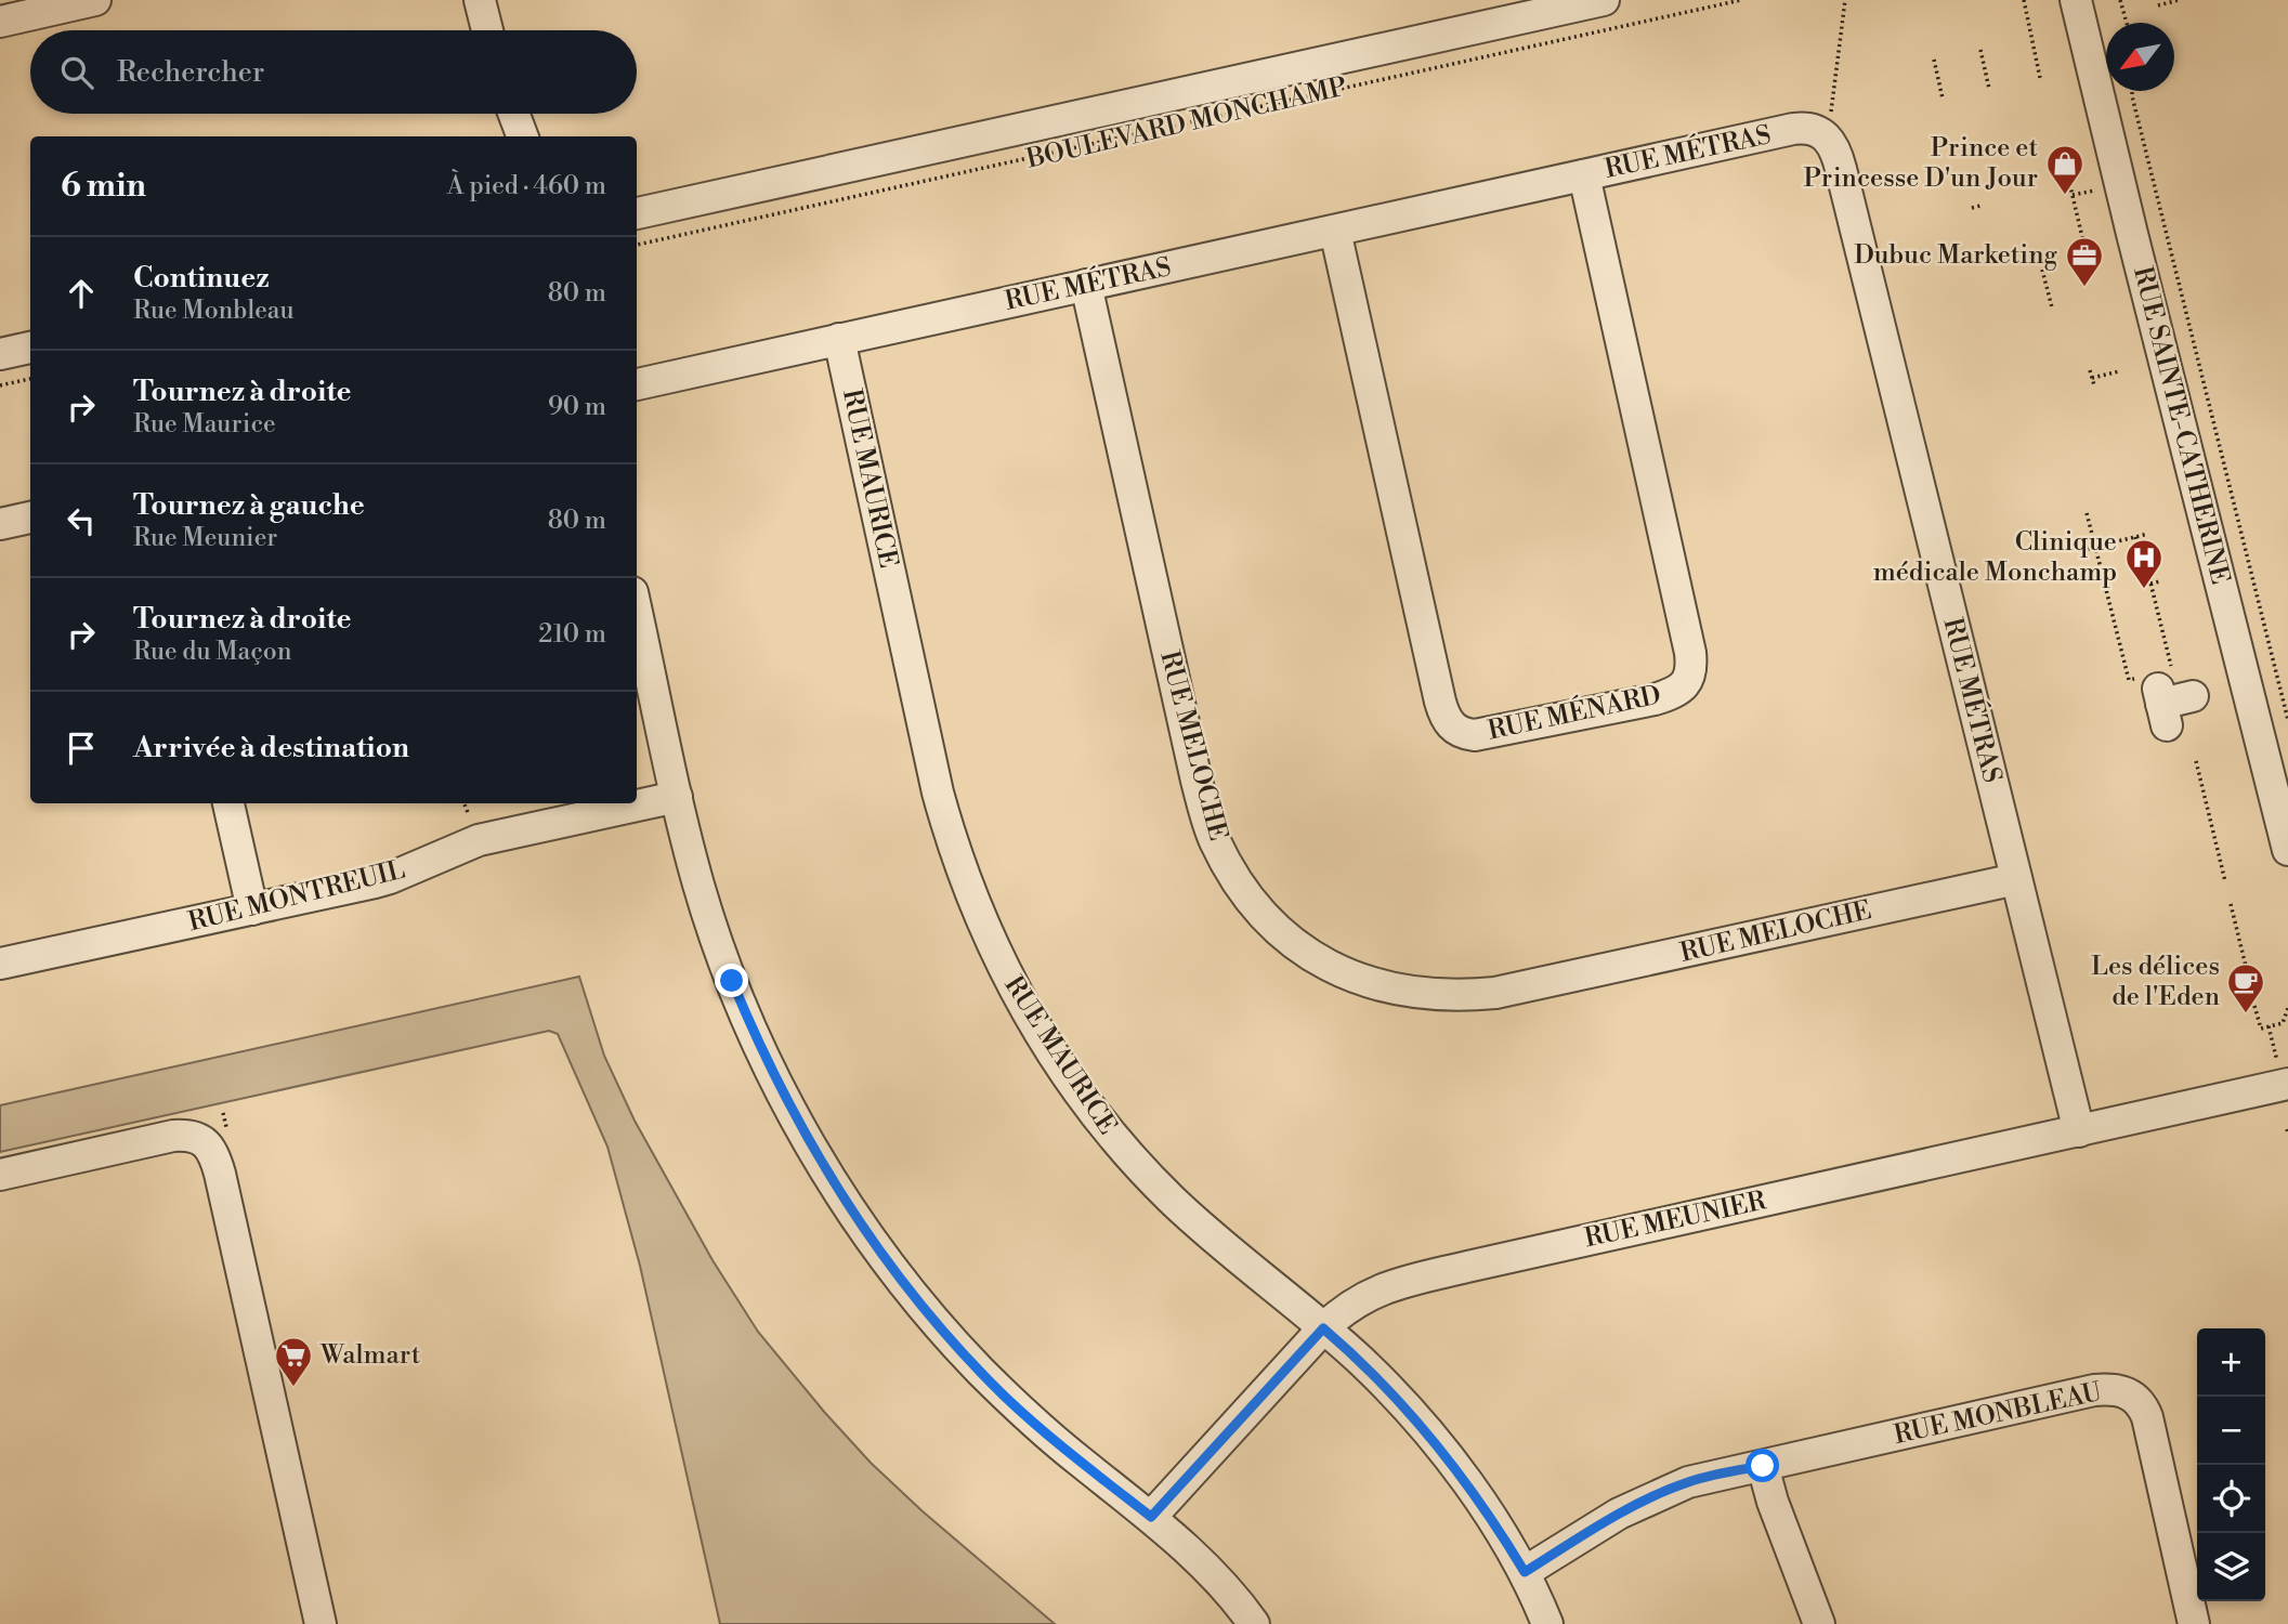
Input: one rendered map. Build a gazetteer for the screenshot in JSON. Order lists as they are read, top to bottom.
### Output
{
  "streets": {
    "street": [
      "BOULEVARD MONCHAMP",
      "RUE MÉTRAS",
      "RUE SAINTE-CATHERINE",
      "RUE MAURICE",
      "RUE MÉNARD",
      "RUE MELOCHE",
      "RUE MONTREUIL",
      "RUE MEUNIER",
      "RUE MONBLEAU"
    ]
  },
  "crossings": [
    ["RUE MÉTRAS", "RUE MAURICE"],
    ["RUE MÉTRAS", "RUE MÉNARD"],
    ["RUE MÉTRAS", "RUE MELOCHE"],
    ["RUE MÉTRAS", "RUE MEUNIER"],
    ["RUE MAURICE", "RUE MEUNIER"],
    ["RUE MAURICE", "RUE MONBLEAU"]
  ],
  "places": {
    "shop": ["Prince et Princesse D'un Jour"],
    "office": ["Dubuc Marketing"],
    "hospital": ["Clinique médicale Monchamp"],
    "cafe": ["Les délices de l'Eden"],
    "supermarket": ["Walmart"]
  },
  "north": "bottom left",
  "page": {
    "search": "Rechercher",
    "heading": ["6 min", "À pied · 460 m"],
    "list": [
      ["Continuez", "Rue Monbleau", "80 m"],
      ["Tournez à droite", "Rue Maurice", "90 m"],
      ["Tournez à gauche", "Rue Meunier", "80 m"],
      ["Tournez à droite", "Rue du Maçon", "210 m"],
      "Arrivée à destination"
    ],
    "map_buttons": ["+", "−"]
  }
}
